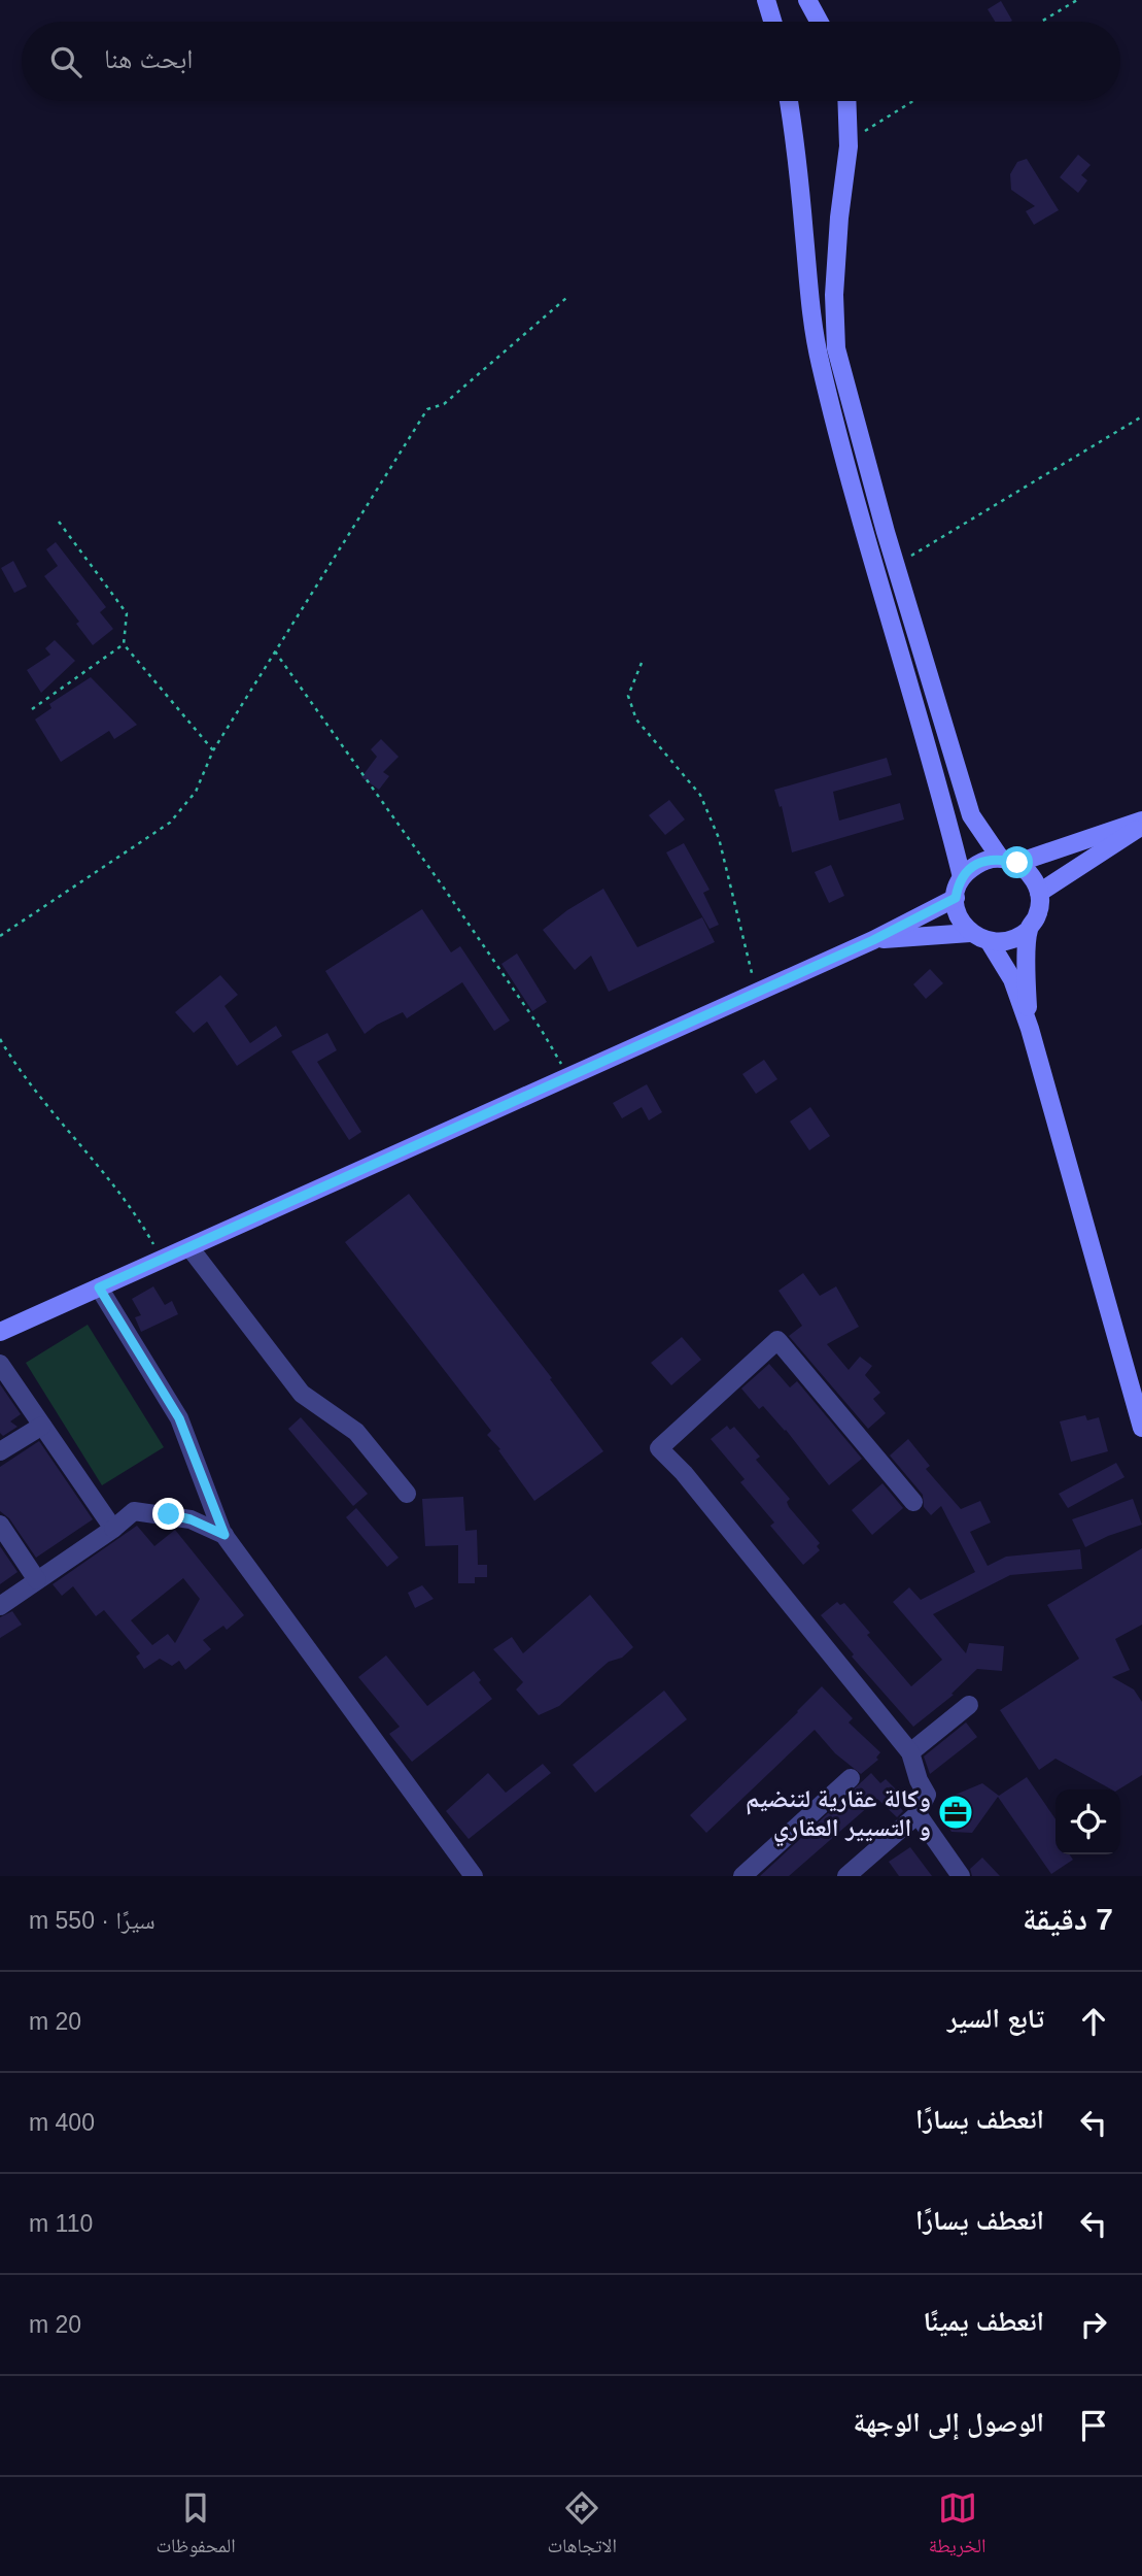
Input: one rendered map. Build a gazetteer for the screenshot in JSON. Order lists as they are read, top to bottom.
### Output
{
  "places": {
    "office": ["وكالة عقارية لتنضيم و التسيير العقاري"]
  },
  "page": {
    "search": "ابحث هنا",
    "heading": ["7 دقيقة", "سيرًا · 550 m"],
    "list": [
      ["تابع السير", "20 m"],
      ["انعطف يسارًا", "400 m"],
      ["انعطف يسارًا", "110 m"],
      ["انعطف يمينًا", "20 m"],
      "الوصول إلى الوجهة"
    ],
    "nav": ["الخريطة", "الاتجاهات", "المحفوظات"]
  }
}
